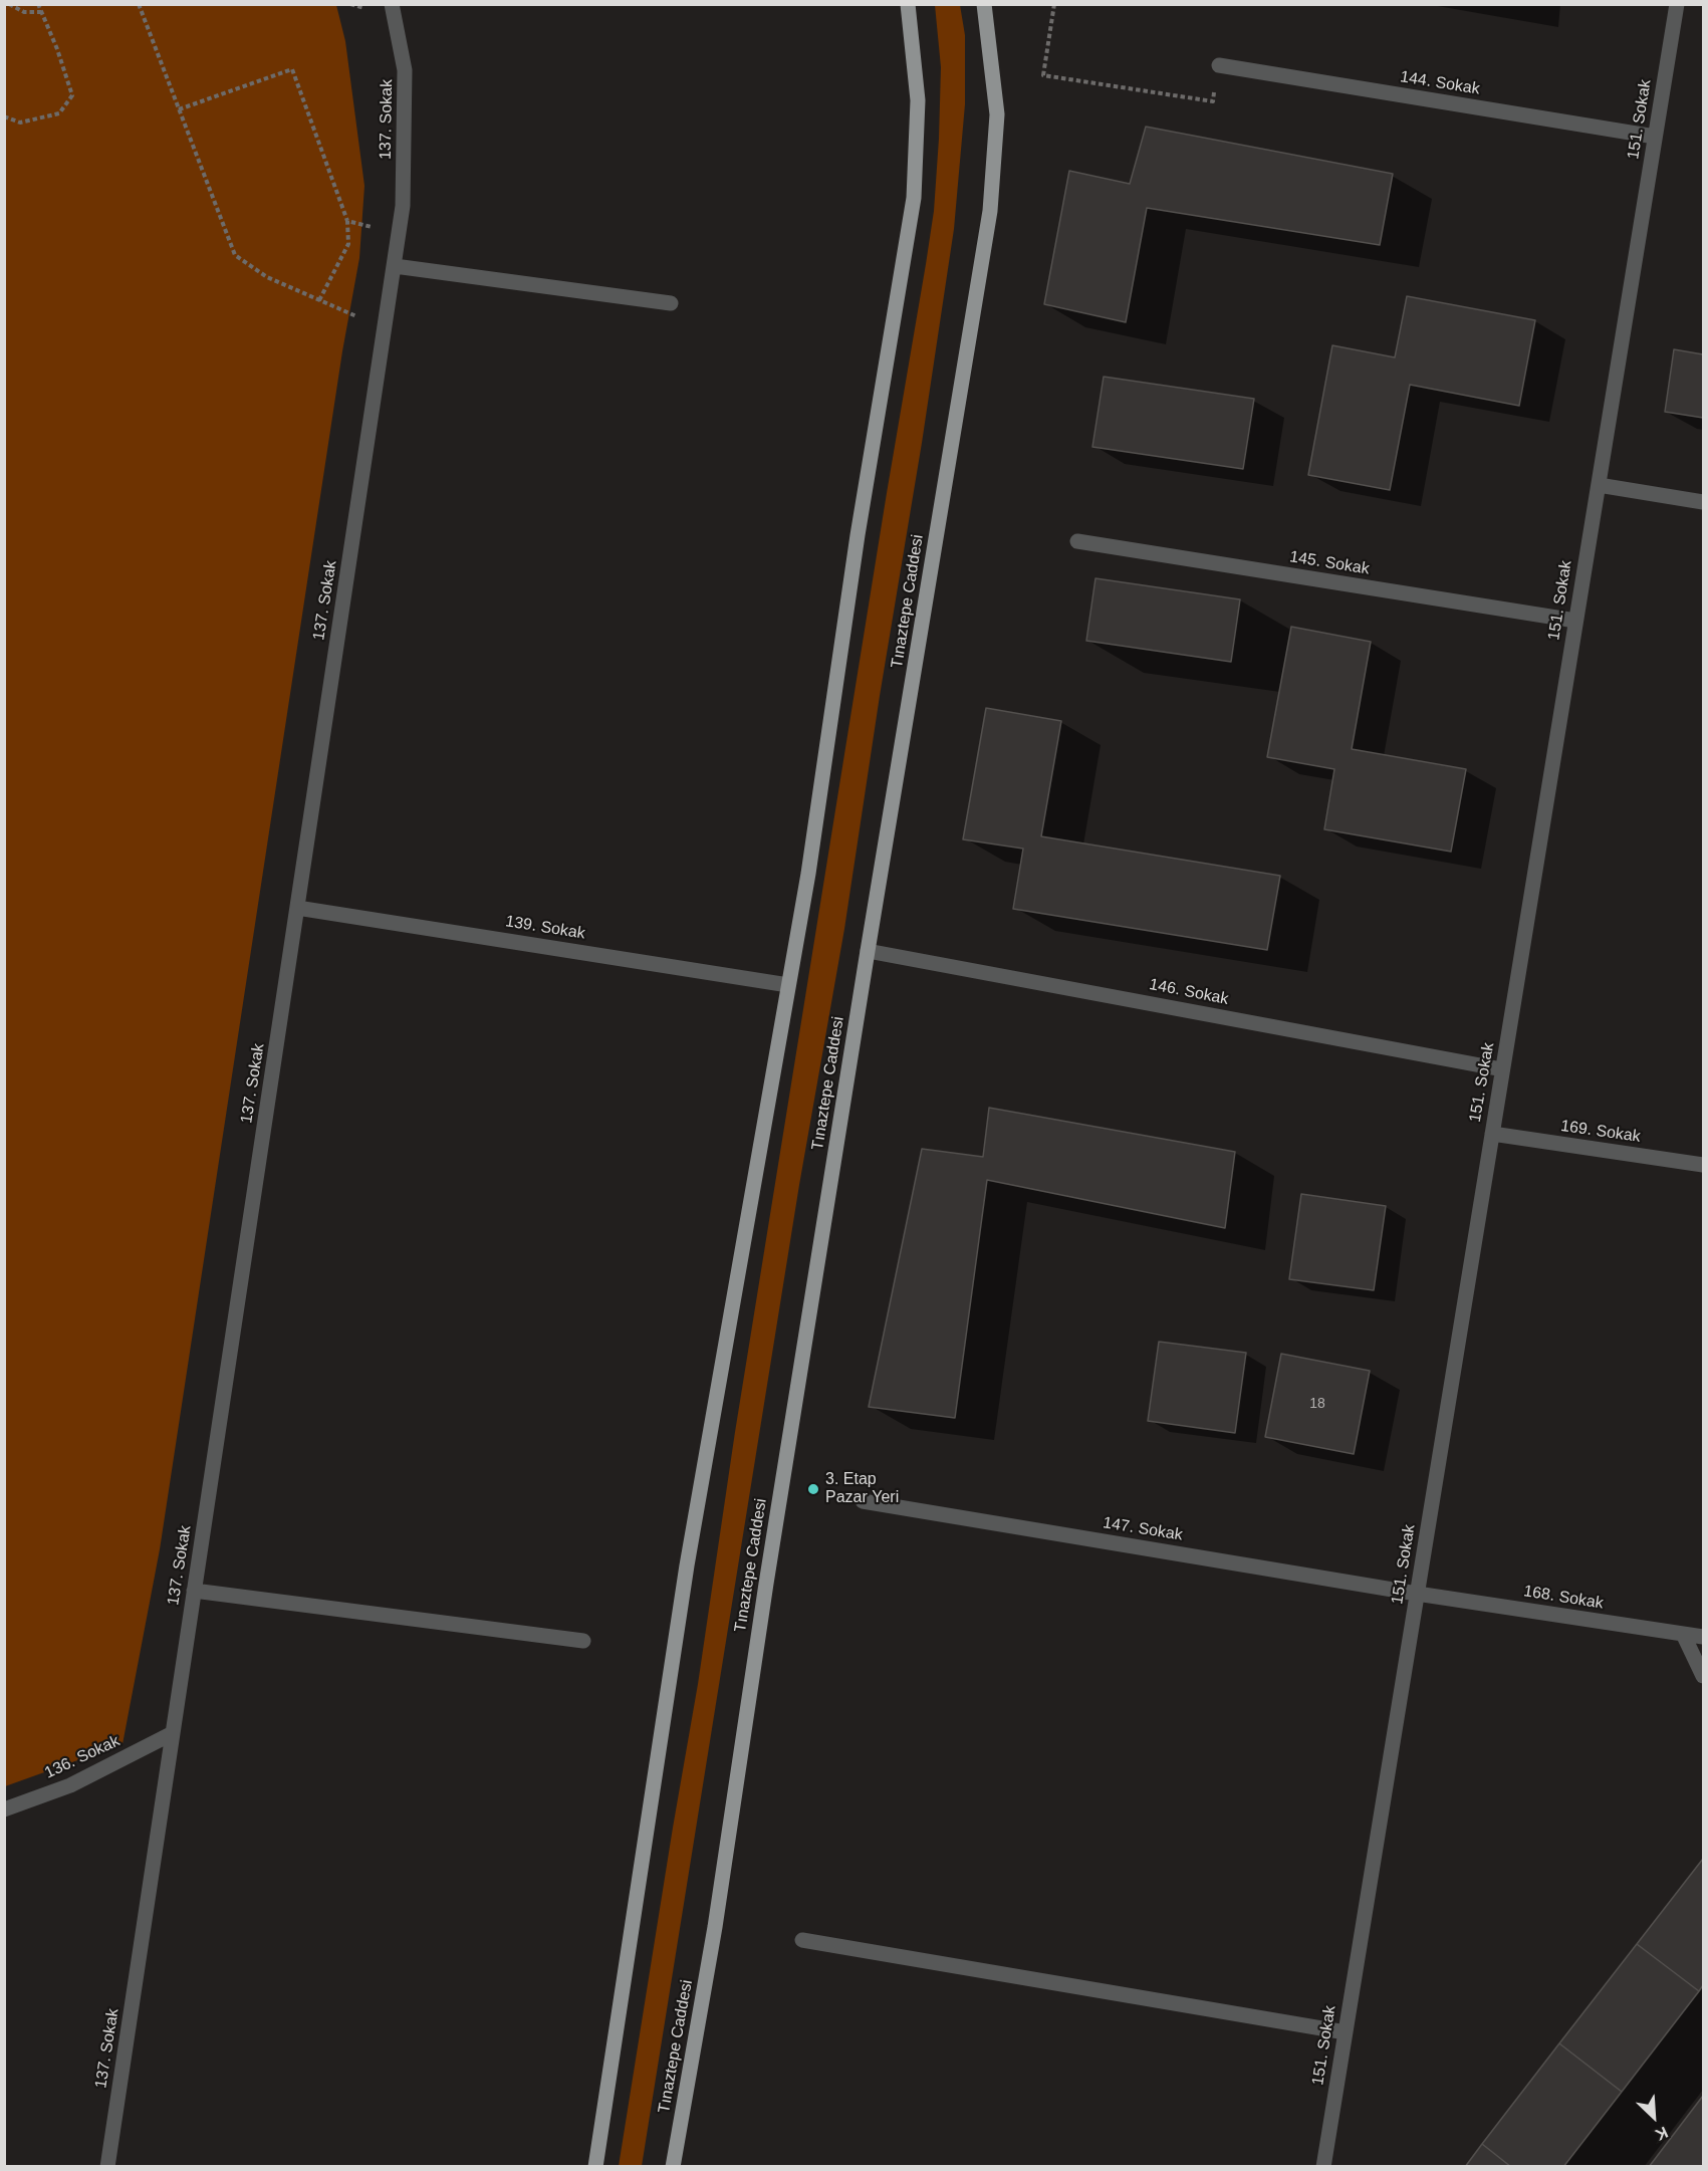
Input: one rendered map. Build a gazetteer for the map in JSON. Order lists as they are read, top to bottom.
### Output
{
  "streets": {
    "main road": ["Tınaztepe Caddesi"],
    "street": [
      "144. Sokak",
      "137. Sokak",
      "151. Sokak",
      "145. Sokak",
      "139. Sokak",
      "146. Sokak",
      "169. Sokak",
      "147. Sokak",
      "168. Sokak",
      "136. Sokak"
    ]
  },
  "crossings": [
    ["144. Sokak", "151. Sokak"],
    ["137. Sokak", "139. Sokak"],
    ["137. Sokak", "136. Sokak"],
    ["151. Sokak", "145. Sokak"],
    ["151. Sokak", "146. Sokak"],
    ["151. Sokak", "169. Sokak"],
    ["151. Sokak", "147. Sokak"],
    ["151. Sokak", "168. Sokak"],
    ["Tınaztepe Caddesi", "146. Sokak"],
    ["147. Sokak", "168. Sokak"]
  ],
  "places": ["3. Etap Pazar Yeri"],
  "house_numbers": ["18"],
  "north": "bottom right"
}
